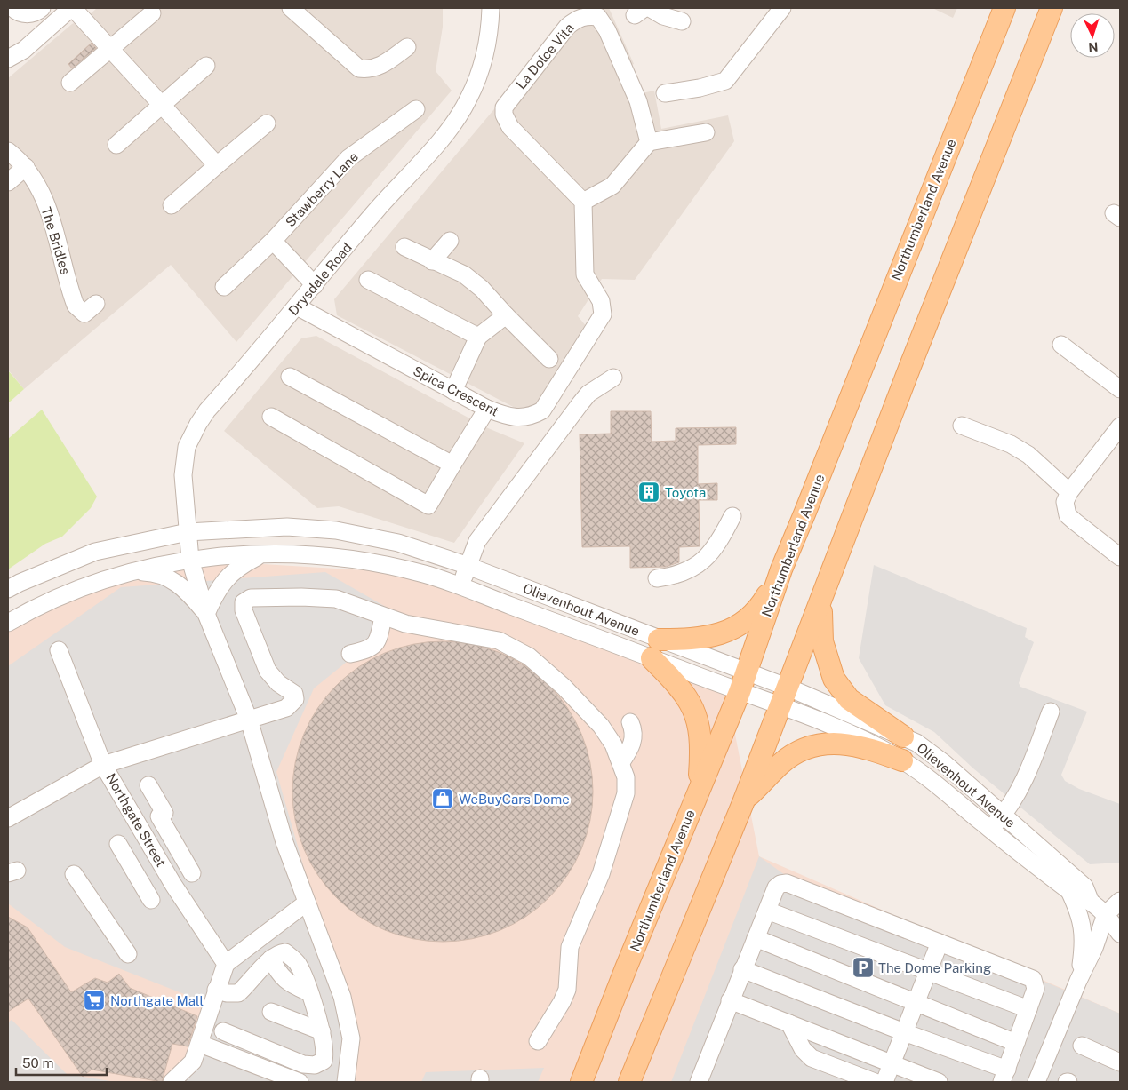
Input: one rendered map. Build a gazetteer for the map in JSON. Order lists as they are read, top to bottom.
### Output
{
  "streets": {
    "main road": ["Northumberland Avenue"],
    "street": [
      "La Dolce Vita",
      "Stawberry Lane",
      "The Bridles",
      "Drysdale Road",
      "Spica Crescent",
      "Olievenhout Avenue",
      "Northgate Street"
    ]
  },
  "crossings": [
    ["La Dolce Vita", "Spica Crescent"],
    ["Northumberland Avenue", "Olievenhout Avenue"],
    ["Drysdale Road", "Spica Crescent"],
    ["Drysdale Road", "Olievenhout Avenue"]
  ],
  "places": {
    "building": ["Toyota"],
    "shop": ["WeBuyCars Dome"],
    "parking": ["The Dome Parking"],
    "supermarket": ["Northgate Mall"]
  },
  "scale_bar": "50 m",
  "north": "bottom"
}
